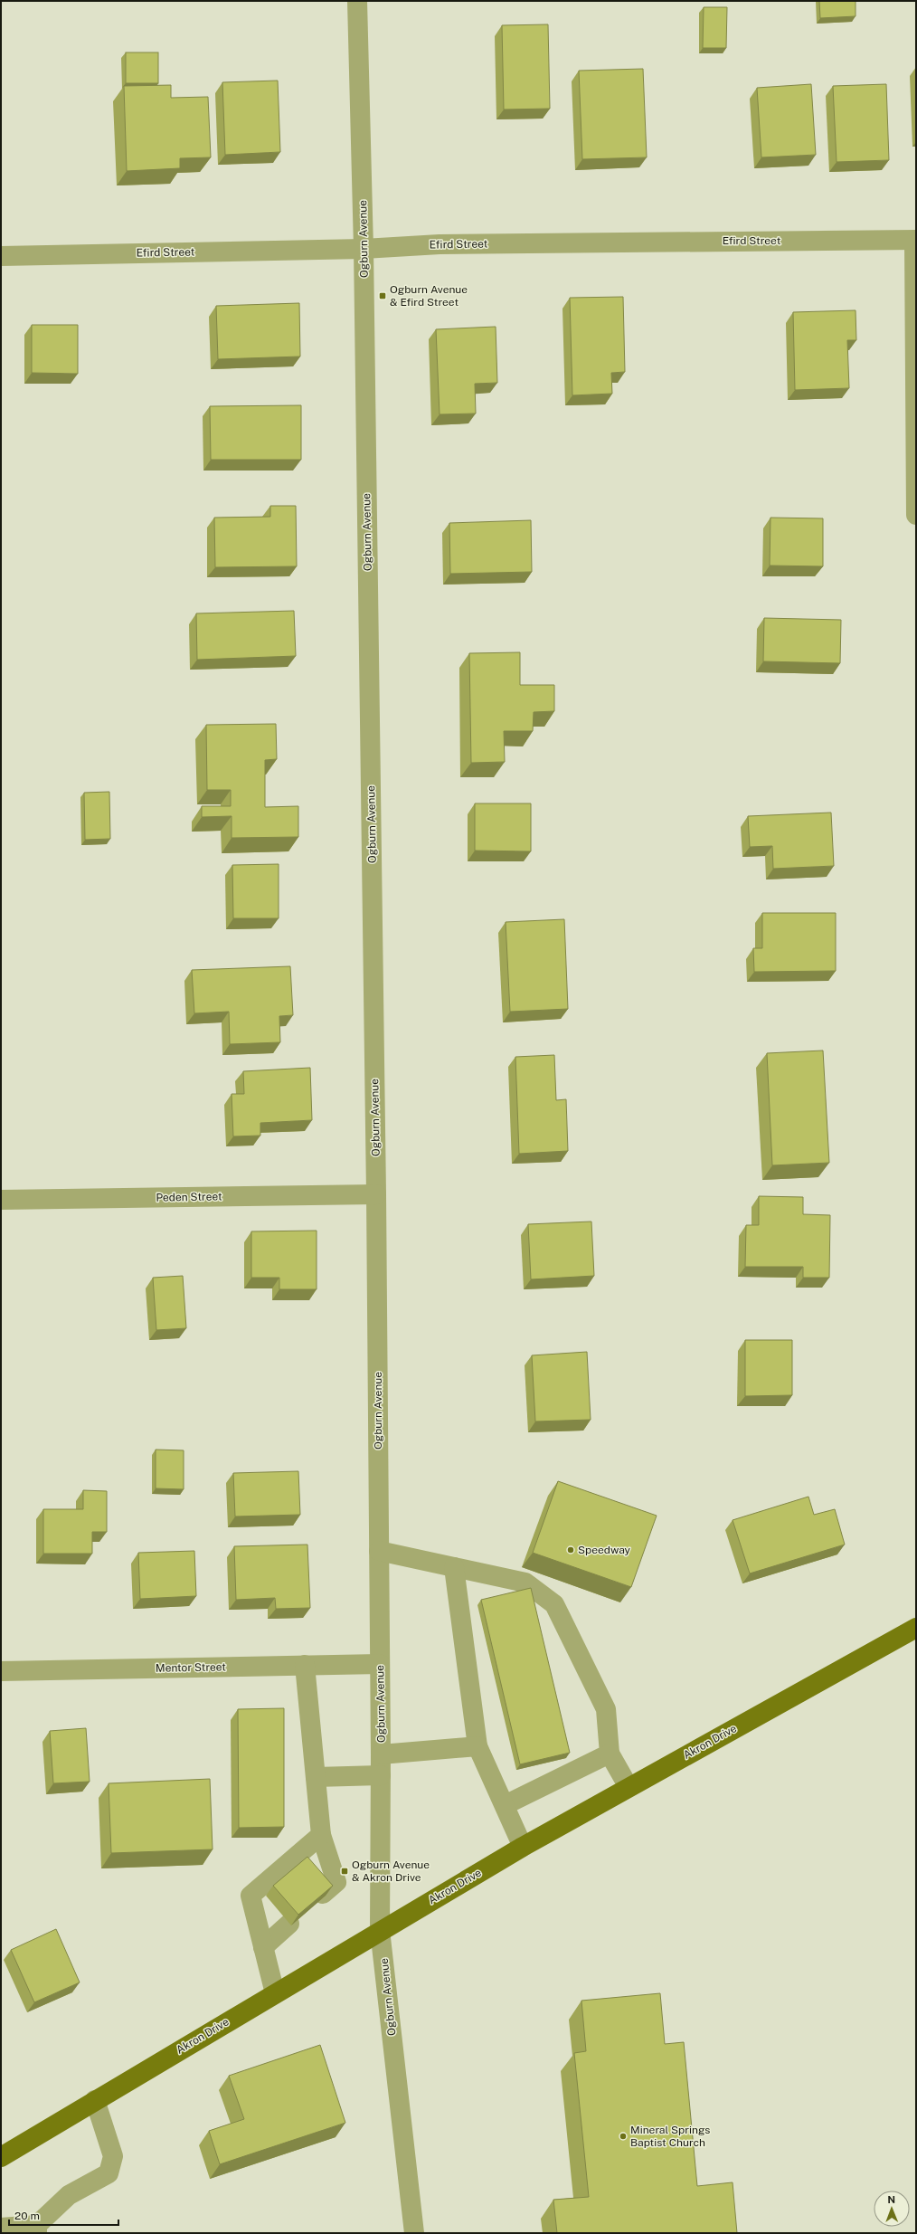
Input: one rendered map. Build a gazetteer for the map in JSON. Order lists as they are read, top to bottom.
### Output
{
  "streets": {
    "main road": ["Akron Drive"],
    "street": [
      "Ogburn Avenue",
      "Efird Street",
      "Peden Street",
      "Mentor Street"
    ]
  },
  "crossings": [
    ["Ogburn Avenue", "Efird Street"],
    ["Ogburn Avenue", "Peden Street"],
    ["Ogburn Avenue", "Mentor Street"],
    ["Ogburn Avenue", "Akron Drive"]
  ],
  "places": {
    "transit": ["Ogburn Avenue & Efird Street", "Ogburn Avenue & Akron Drive"],
    "other": ["Speedway", "Mineral Springs Baptist Church"]
  },
  "scale_bar": "20 m",
  "north": "top"
}
